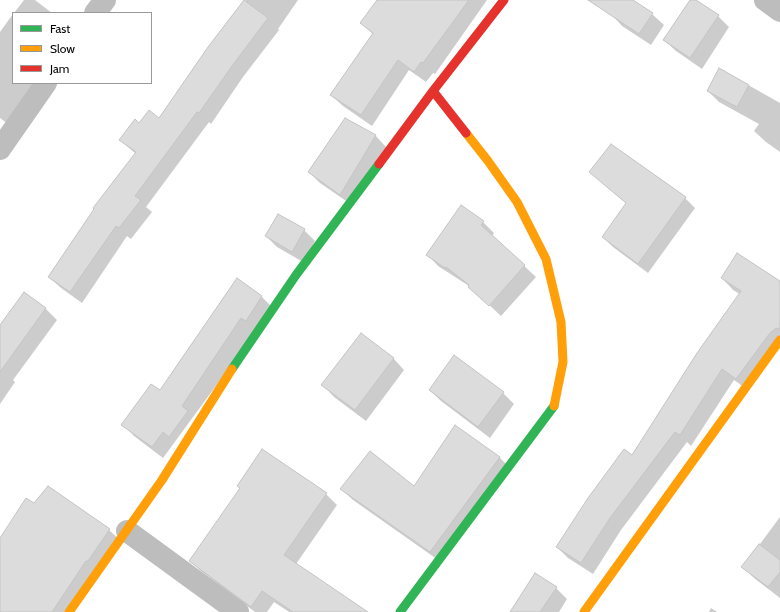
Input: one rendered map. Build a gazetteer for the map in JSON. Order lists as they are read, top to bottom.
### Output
{
  "legend": ["Fast", "Slow", "Jam"]
}
